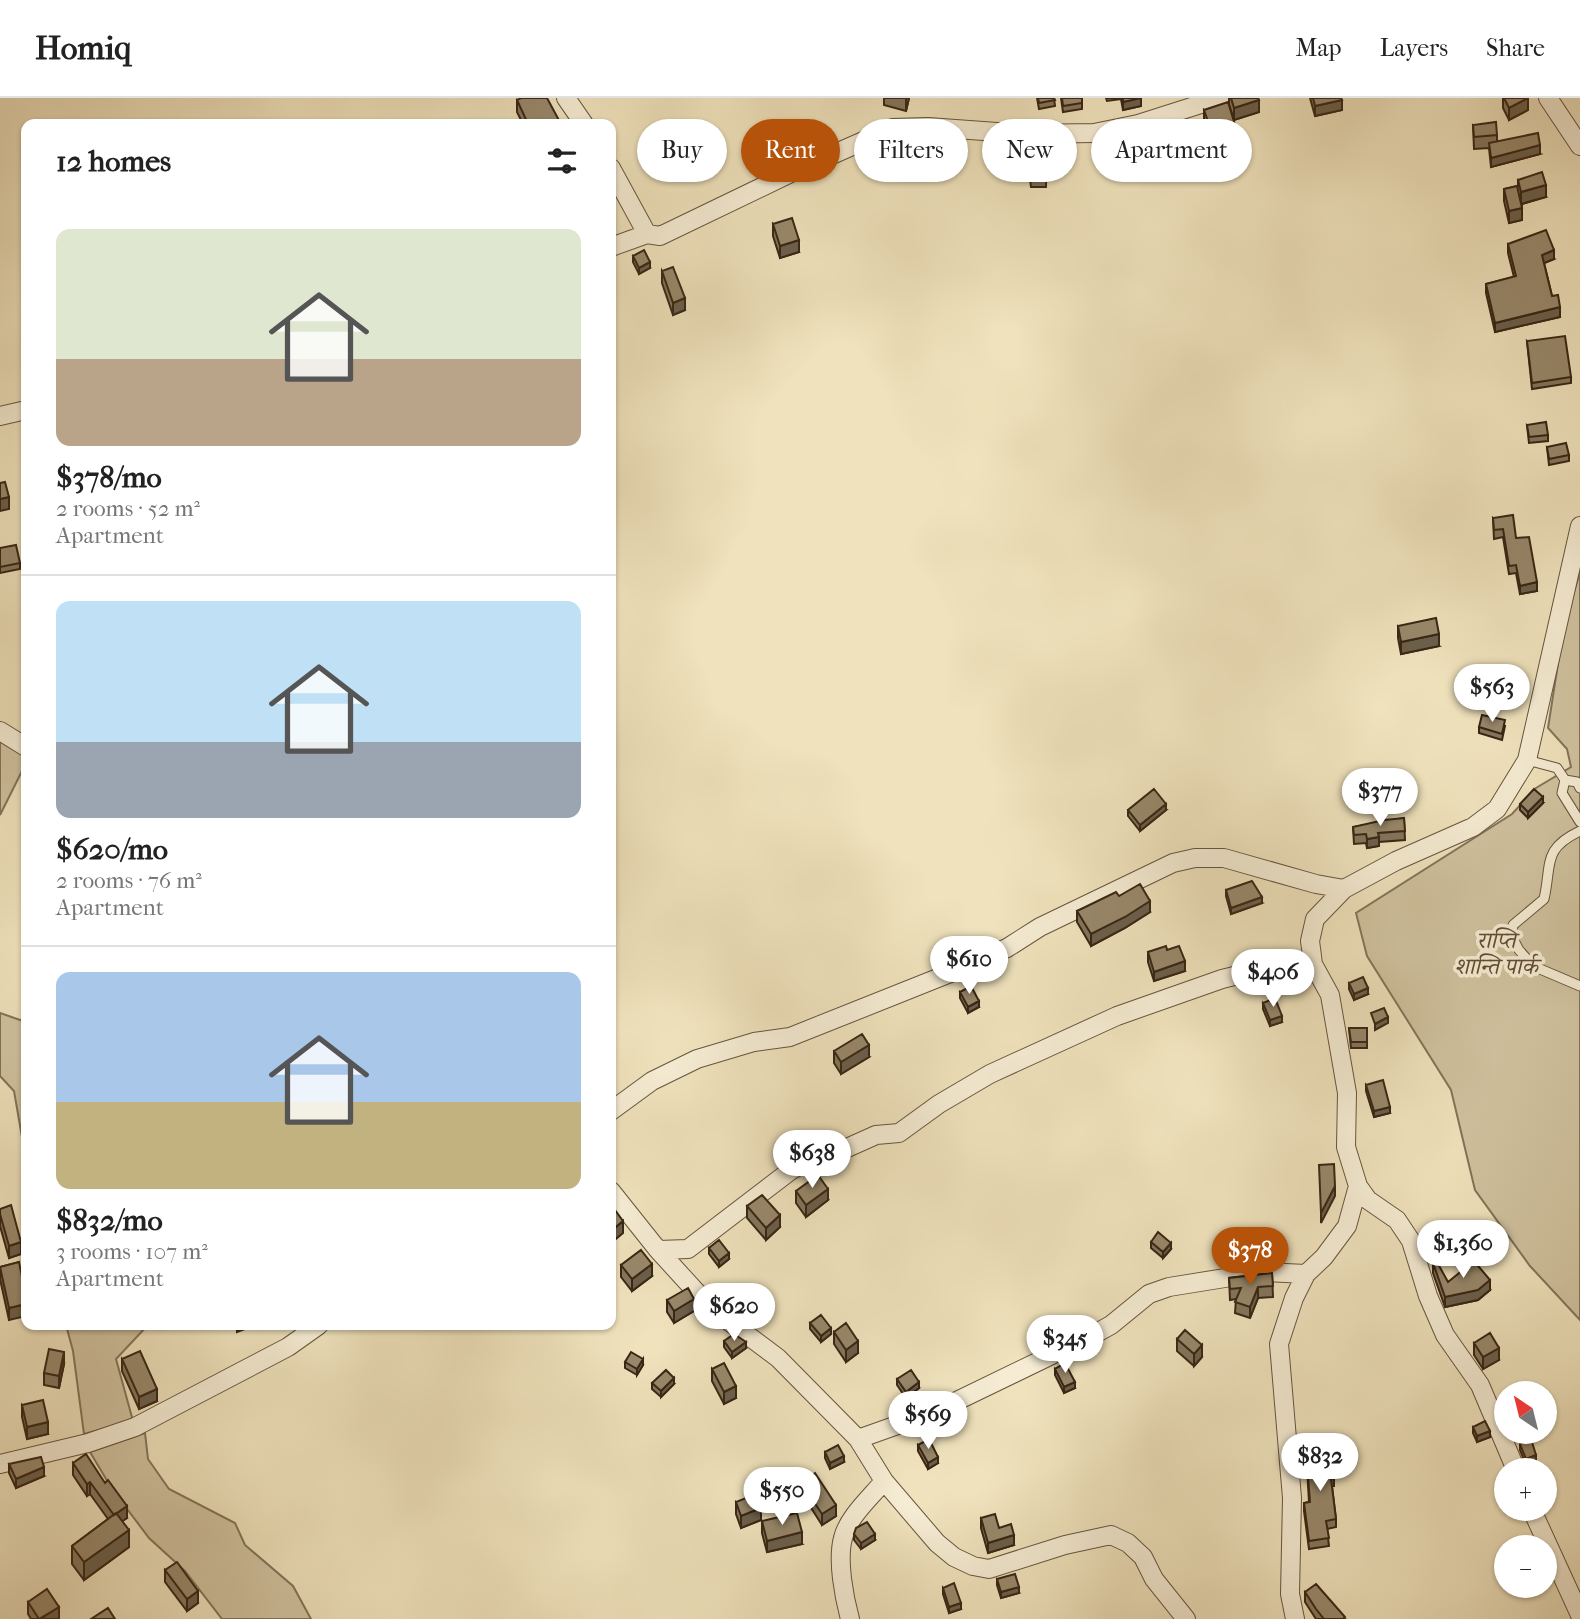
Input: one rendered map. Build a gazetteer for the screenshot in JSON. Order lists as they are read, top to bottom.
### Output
{
  "parks": ["राप्ति शान्ति पार्क"],
  "north": "top left",
  "page": {
    "header": "Homiq",
    "nav": ["Map", "Layers", "Share"],
    "chip": [
      "Buy",
      "Rent",
      "Filters",
      "New",
      "Apartment"
    ],
    "heading": "12 homes",
    "list": [
      {
        "name": "$378/mo",
        "note": "2 rooms · 52 m² · Apartment"
      },
      {
        "name": "$620/mo",
        "note": "2 rooms · 76 m² · Apartment"
      },
      {
        "name": "$832/mo",
        "note": "3 rooms · 107 m² · Apartment"
      }
    ],
    "price": [
      "$563",
      "$377",
      "$610",
      "$406",
      "$638",
      "$1,360",
      "$378",
      "$620",
      "$345",
      "$569",
      "$832",
      "$550"
    ],
    "map_buttons": ["+", "−"]
  }
}
